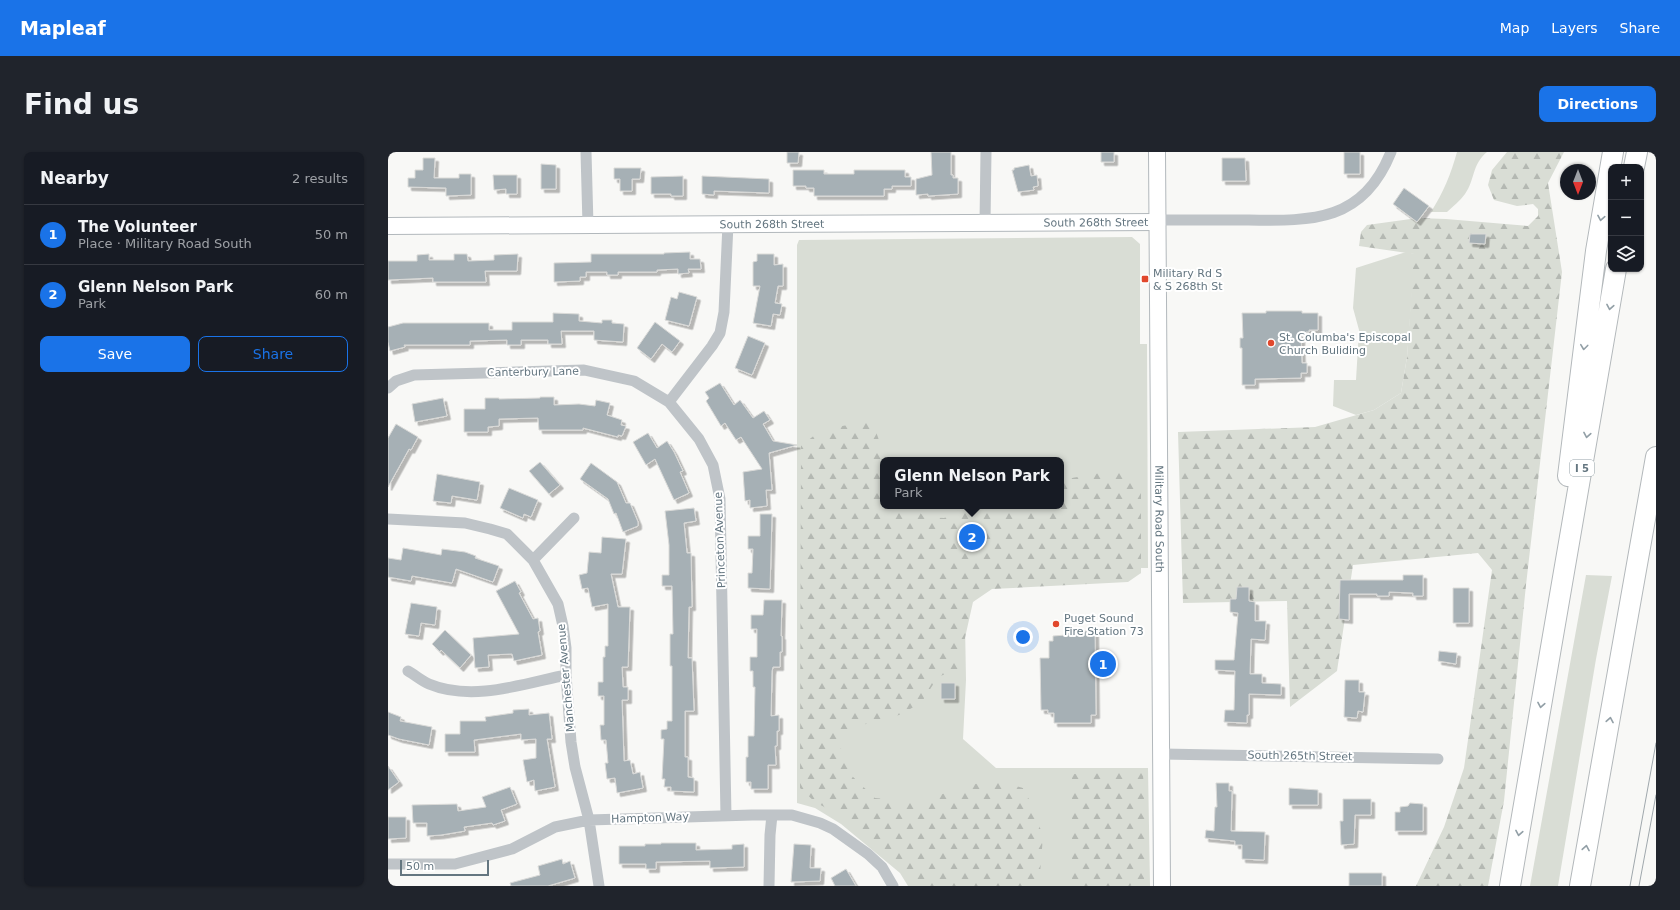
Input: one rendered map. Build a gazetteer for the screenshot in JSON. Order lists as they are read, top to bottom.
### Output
{
  "streets": {
    "highway": ["I 5"],
    "street": [
      "South 268th Street",
      "Canterbury Lane",
      "Military Road South",
      "Princeton Avenue",
      "Manchester Avenue",
      "South 265th Street",
      "Hampton Way"
    ]
  },
  "crossings": [
    ["South 268th Street", "Military Road South"],
    ["Canterbury Lane", "Princeton Avenue"],
    ["Military Road South", "South 265th Street"],
    ["Princeton Avenue", "Hampton Way"],
    ["Manchester Avenue", "Hampton Way"]
  ],
  "places": {
    "transit": ["Military Rd S & S 268th St"],
    "other": ["St. Columba's Episcopal Church Buliding", "Puget Sound Fire Station 73"]
  },
  "scale_bar": "50 m",
  "north": "bottom",
  "page": {
    "header": "Mapleaf",
    "nav": ["Map", "Layers", "Share"],
    "buttons": [
      "Directions",
      ["Save", "Share"]
    ],
    "title": "Find us",
    "heading": ["Nearby", "2 results"],
    "map_buttons": ["+", "−"],
    "list": [
      {
        "mark": "1",
        "name": "The Volunteer",
        "note": "Place · Military Road South",
        "value": "50 m"
      },
      {
        "mark": "2",
        "name": "Glenn Nelson Park",
        "note": "Park",
        "value": "60 m"
      }
    ],
    "popup": ["Glenn Nelson Park", "Park"],
    "pins": ["2", "1"],
    "scale": "50 m"
  }
}
